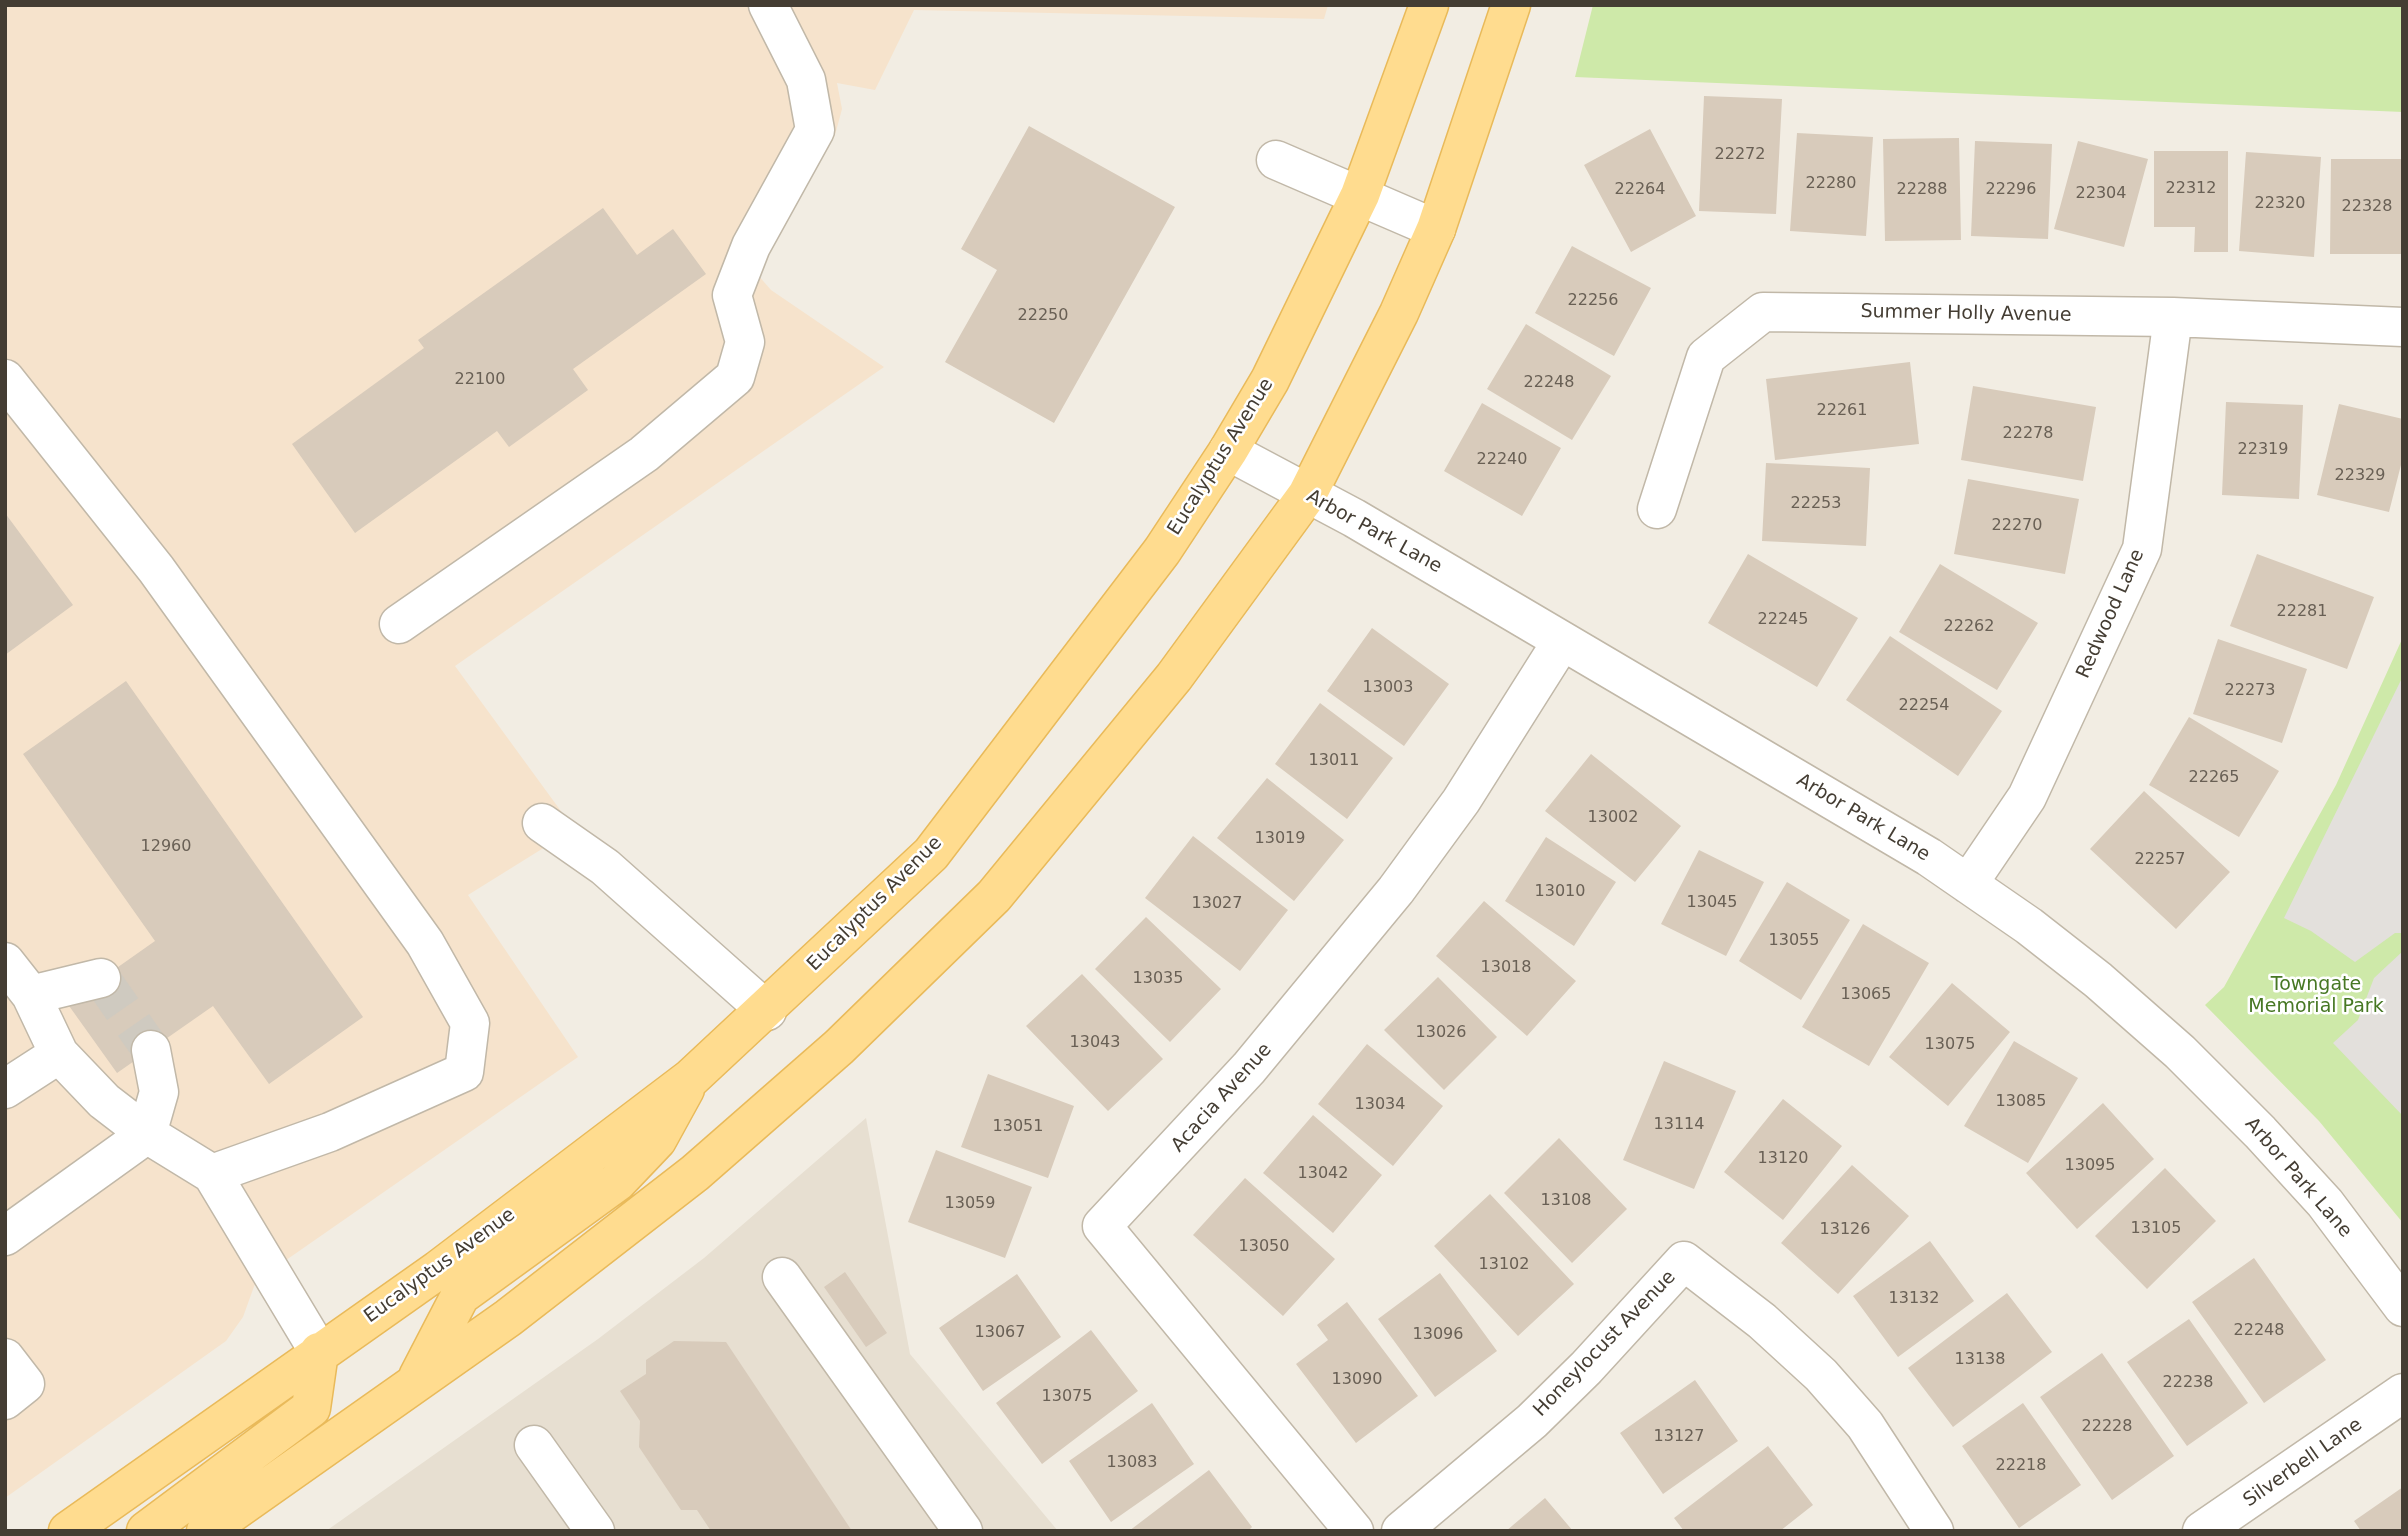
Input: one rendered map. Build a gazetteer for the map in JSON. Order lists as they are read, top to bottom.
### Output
{
  "streets": {
    "main road": ["Eucalyptus Avenue"],
    "street": [
      "Summer Holly Avenue",
      "Arbor Park Lane",
      "Redwood Lane",
      "Acacia Avenue",
      "Honeylocust Avenue",
      "Silverbell Lane"
    ]
  },
  "crossings": [
    ["Summer Holly Avenue", "Redwood Lane"],
    ["Eucalyptus Avenue", "Arbor Park Lane"],
    ["Arbor Park Lane", "Redwood Lane"],
    ["Arbor Park Lane", "Acacia Avenue"]
  ],
  "parks": ["Towngate Memorial Park"],
  "house_numbers": [
    "22272",
    "22280",
    "22312",
    "22264",
    "22288",
    "22296",
    "22304",
    "22320",
    "22328",
    "22256",
    "22250",
    "22100",
    "22248",
    "22261",
    "22278",
    "22319",
    "22240",
    "22329",
    "22253",
    "22270",
    "22281",
    "22245",
    "22262",
    "13003",
    "22273",
    "22254",
    "13011",
    "22265",
    "13002",
    "13019",
    "12960",
    "22257",
    "13010",
    "13045",
    "13027",
    "13055",
    "13018",
    "13035",
    "13065",
    "13026",
    "13043",
    "13075",
    "13085",
    "13034",
    "13114",
    "13051",
    "13120",
    "13095",
    "13042",
    "13108",
    "13059",
    "13105",
    "13126",
    "13050",
    "13102",
    "13132",
    "22248",
    "13067",
    "13096",
    "13138",
    "13090",
    "22238",
    "13075",
    "22228",
    "13127",
    "13083",
    "22218"
  ]
}
